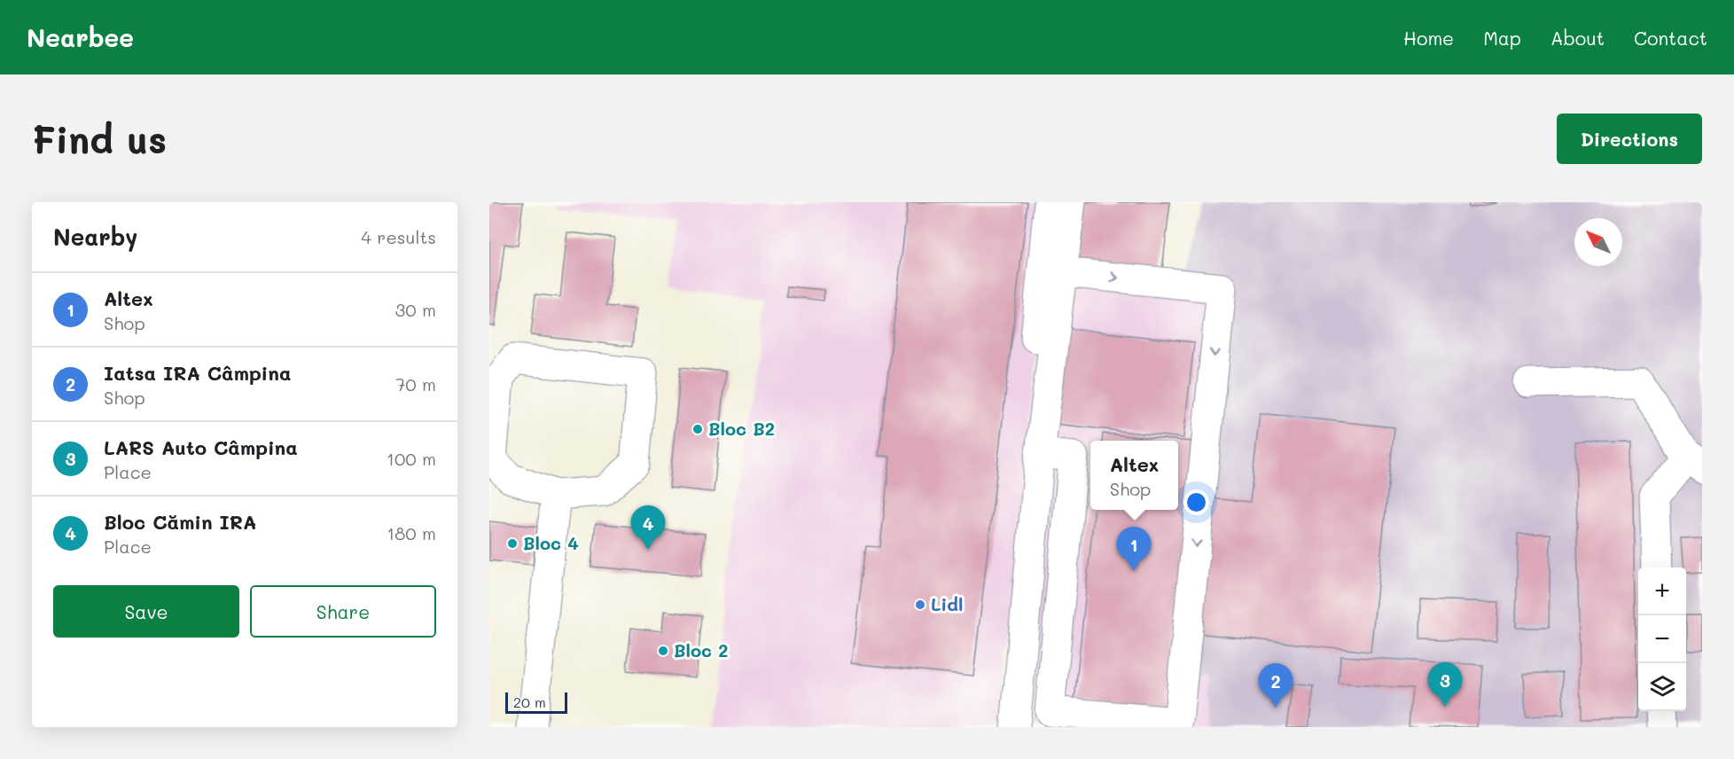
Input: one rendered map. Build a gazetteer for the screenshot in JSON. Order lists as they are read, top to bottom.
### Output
{
  "places": [
    "Bloc B2",
    "Bloc 4",
    "Lidl",
    "Bloc 2"
  ],
  "scale_bar": "20 m",
  "north": "top left",
  "page": {
    "header": "Nearbee",
    "nav": [
      "Home",
      "Map",
      "About",
      "Contact"
    ],
    "buttons": [
      "Directions",
      ["Save", "Share"]
    ],
    "title": "Find us",
    "heading": ["Nearby", "4 results"],
    "list": [
      {
        "mark": "1",
        "name": "Altex",
        "note": "Shop",
        "value": "30 m"
      },
      {
        "mark": "2",
        "name": "Iatsa IRA Câmpina",
        "note": "Shop",
        "value": "70 m"
      },
      {
        "mark": "3",
        "name": "LARS Auto Câmpina",
        "note": "Place",
        "value": "100 m"
      },
      {
        "mark": "4",
        "name": "Bloc Cămin IRA",
        "note": "Place",
        "value": "180 m"
      }
    ],
    "popup": ["Altex", "Shop"],
    "pins": [
      "4",
      "1",
      "3",
      "2"
    ],
    "map_buttons": ["+", "−"],
    "scale": "20 m"
  }
}
